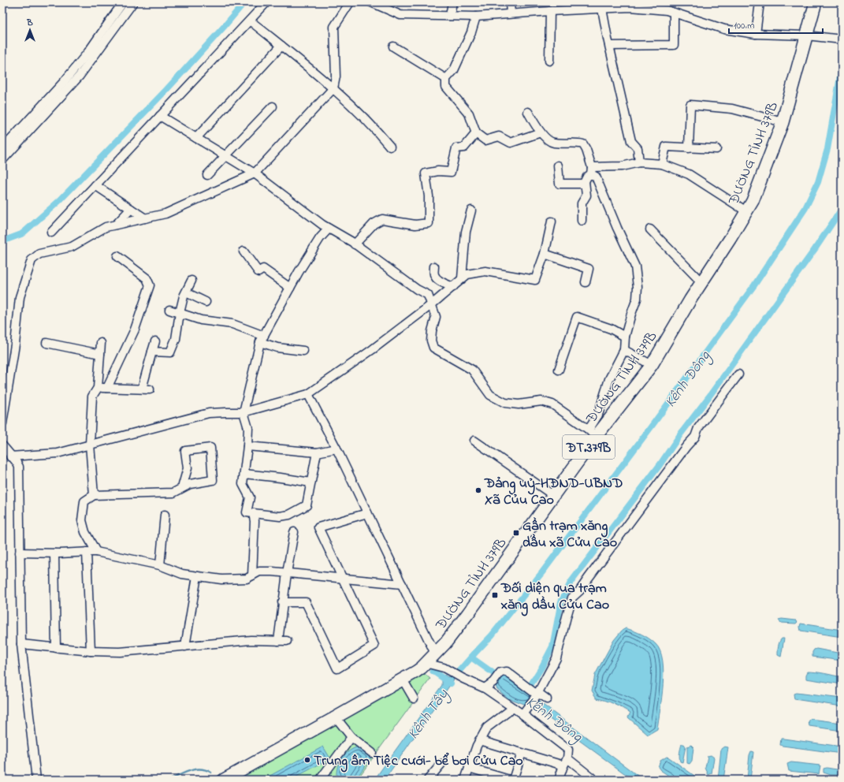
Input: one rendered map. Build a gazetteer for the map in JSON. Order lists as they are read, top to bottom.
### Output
{
  "streets": {
    "main road": ["ĐƯỜNG TỈNH 379B", "ĐT.379B"]
  },
  "water": ["Kênh Đông", "Kênh Tây"],
  "places": {
    "other": ["Đảng uỷ-HĐND-UBND Xã Củu Cao", "Trung âm Tiệc cưới- bể bơi Cửu Cao"],
    "transit": ["Gần trạm xăng dầu xã Cửu Cao", "Đối diện qua trạm xăng dầu Cửu Cao"]
  },
  "scale_bar": "100 m",
  "north": "top"
}
